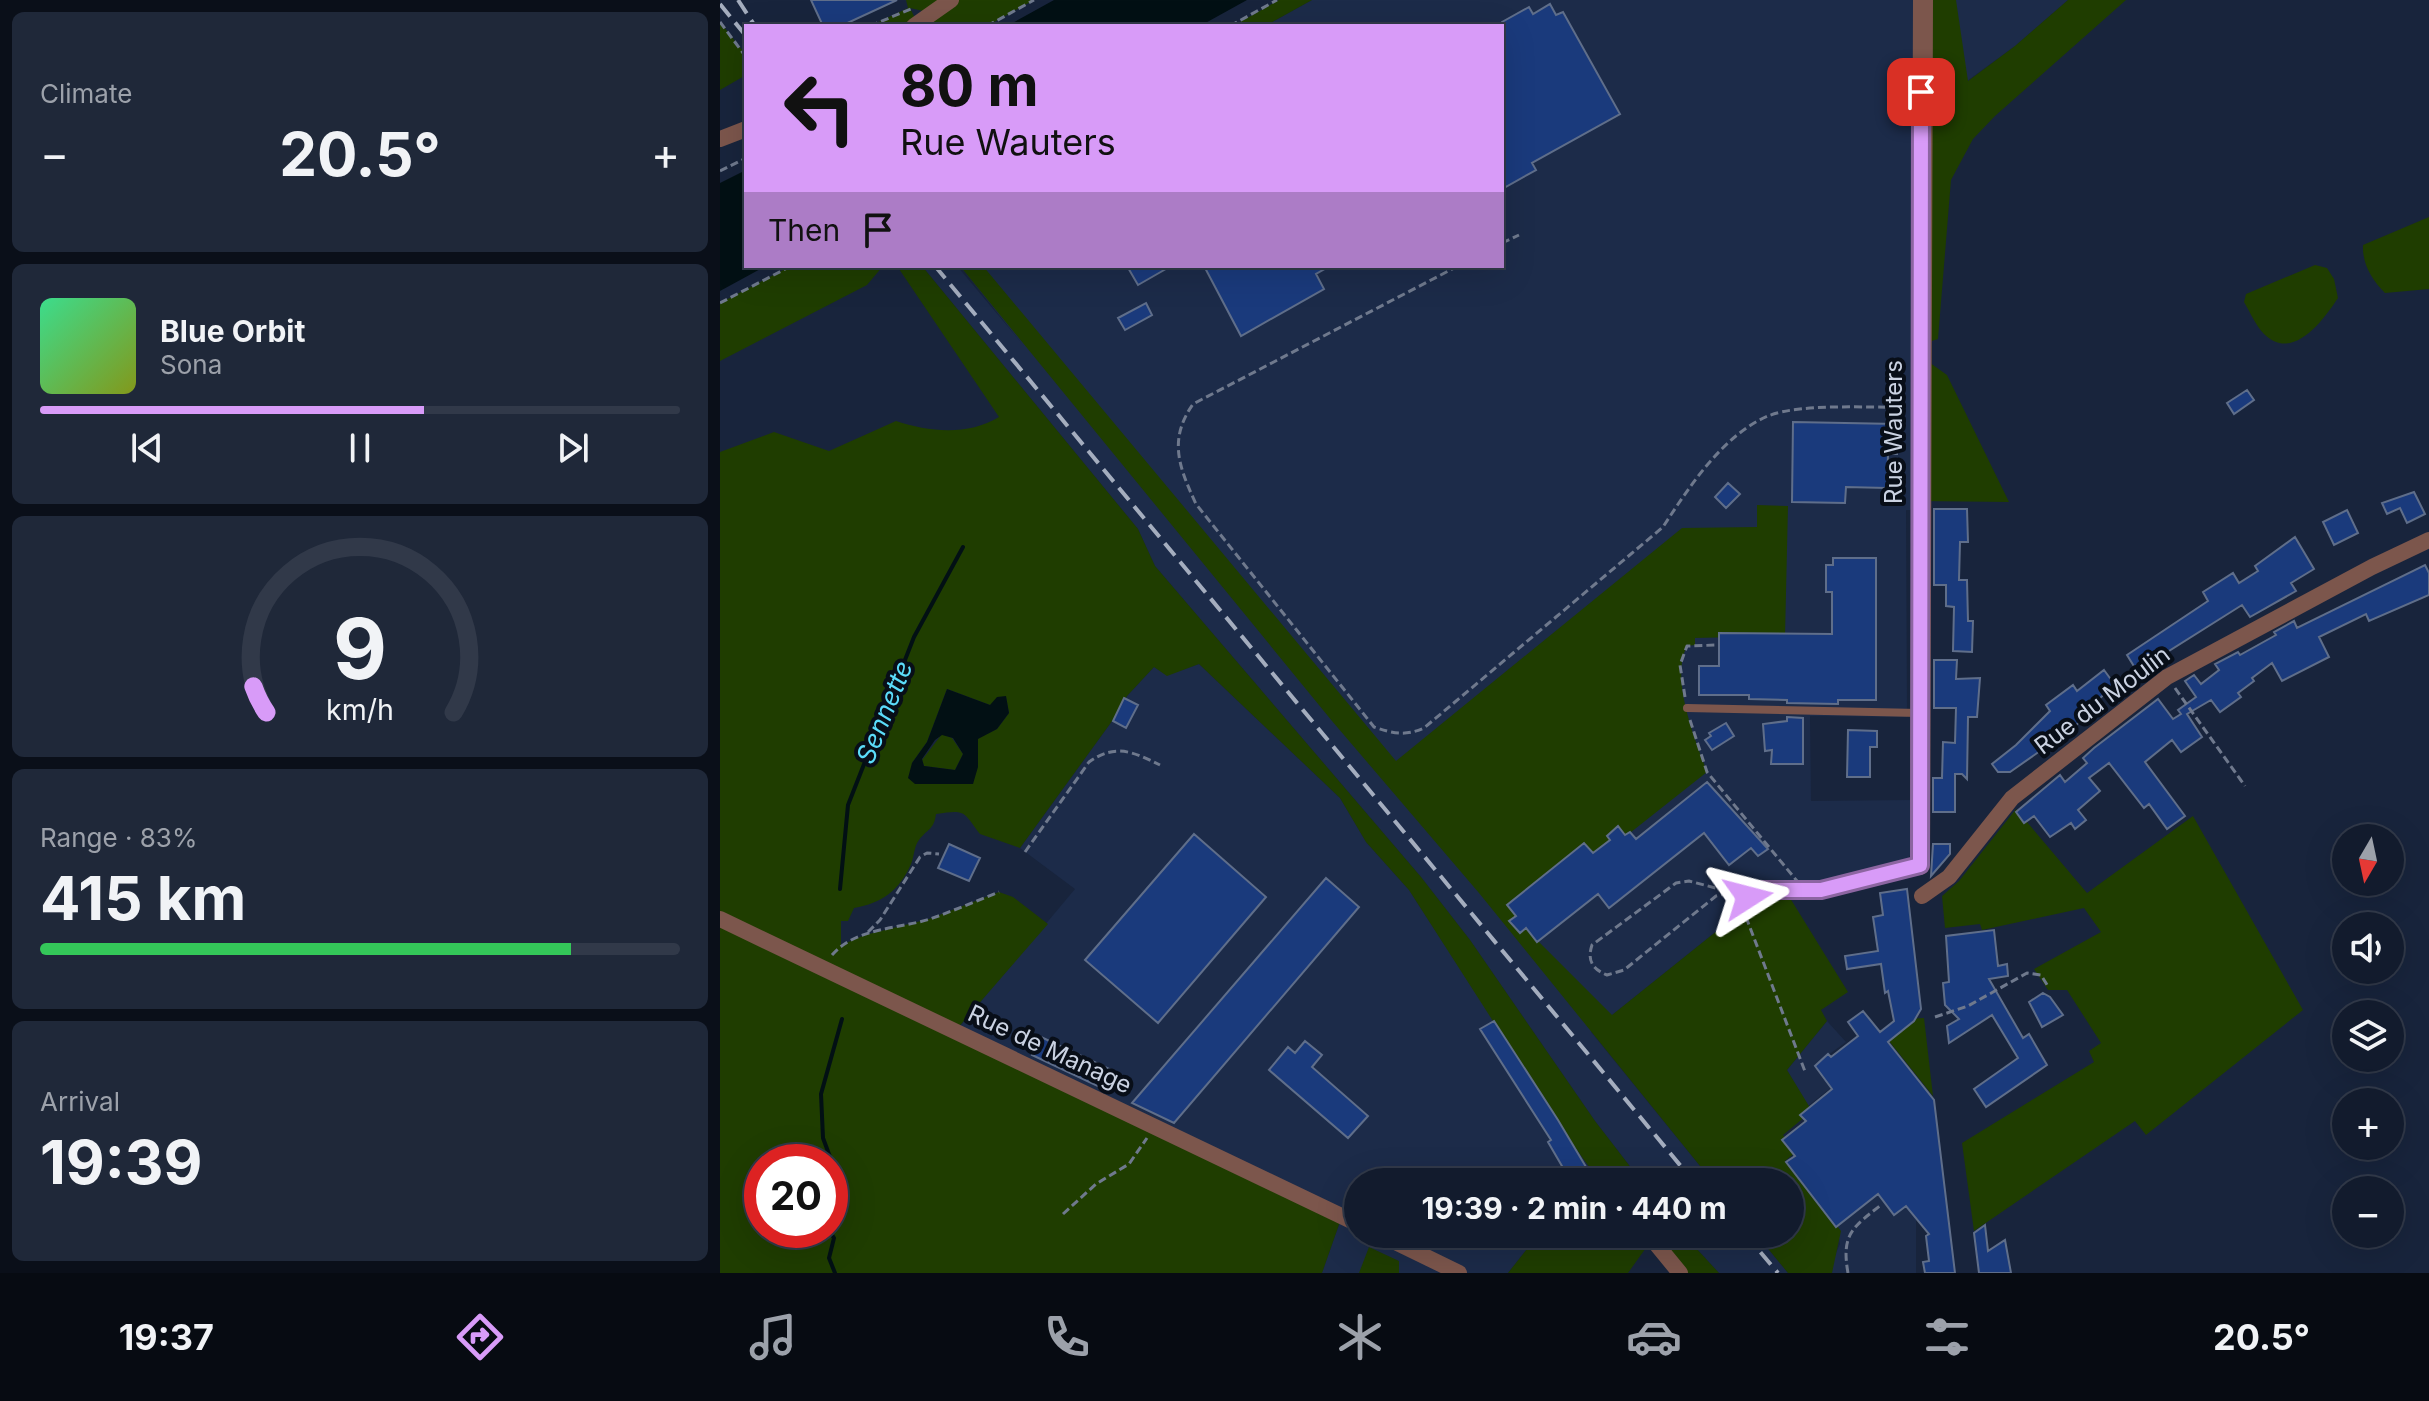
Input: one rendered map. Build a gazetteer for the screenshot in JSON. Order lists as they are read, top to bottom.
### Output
{
  "streets": {
    "street": ["Rue Wauters", "Rue du Moulin", "Rue de Manage"]
  },
  "water": ["Sennette"],
  "north": "bottom",
  "page": {
    "tile": [
      "Climate",
      ["Range · 83%", "415 km"],
      ["Arrival", "19:39"]
    ],
    "turn": ["80 m", "Rue Wauters"],
    "heat": ["−", "20.5°", "+"],
    "then": "Then",
    "song": ["Blue Orbit", "Sona"],
    "map_buttons": ["+", "−"],
    "limit": "20",
    "trip": "19:39 · 2 min · 440 m",
    "tabs": ["19:37", "20.5°"],
    "gauge": ["9", "km/h"]
  }
}
